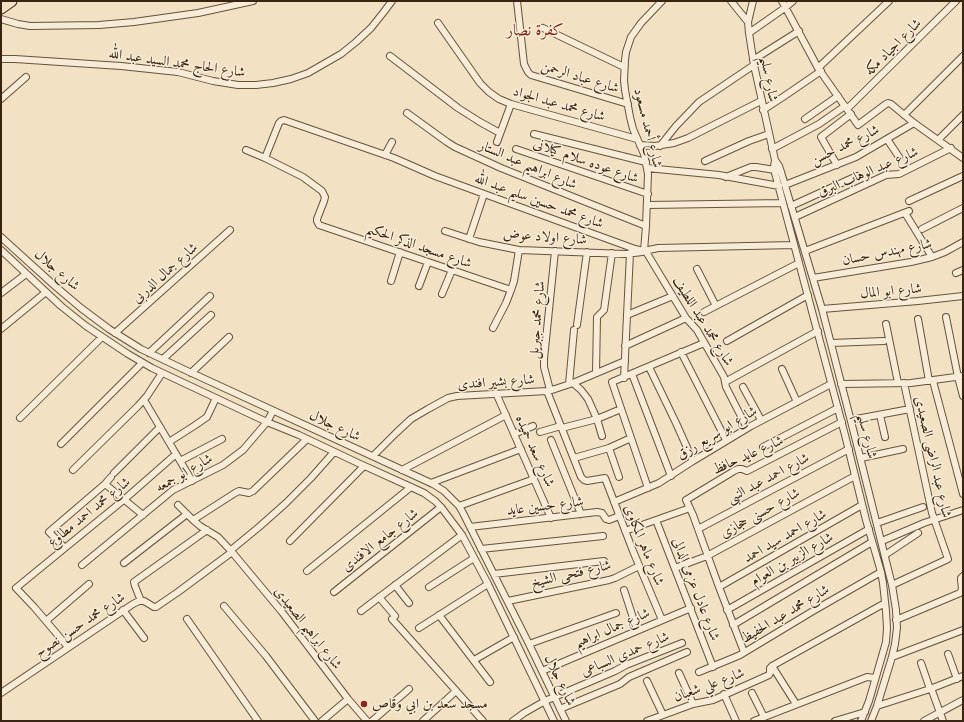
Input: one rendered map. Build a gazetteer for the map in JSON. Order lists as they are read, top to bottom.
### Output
{
  "streets": {
    "street": [
      "شارع اجياد مكه",
      "شارع الحاج محمد السيد عبد الله",
      "شارع عباد الرحمن",
      "شارع سليم",
      "شارع محمد عبد الجواد",
      "شارع أحمد مسعود",
      "شارع محمد حسن",
      "شارع عوده سلام كيلانى",
      "شارع ابراهيم عبد الستار",
      "شارع عبد الوهاب البرق",
      "شارع محمد حسين سليم عبد الله",
      "شارع اولاد عوض",
      "شارع مسجد الذكر الحكيم",
      "شارع مهندس حسان",
      "شارع جلال",
      "شارع جمال الدربى",
      "شارع ابو المال",
      "شارع محمد جبريل",
      "شارع محمد عبد اللطيف",
      "شارع بشير افندى",
      "شارع ابو سريع رزق",
      "شارع سعد حميده",
      "شارع عايد حافظ",
      "شارع عبد الراضى الصعيدى",
      "شارع ابو جمعه",
      "شارع احمد عبد النبى",
      "شارع حسين عايد",
      "شارع محمد احمد مطاوع",
      "شارع حسنى حجازى",
      "شارع احمد سيد احمد",
      "شارع جامع الافندى",
      "شارع ماهر المكاوى",
      "شارع الزبير بن العوام",
      "شارع فتحى الشيخ",
      "شارع عادل عزمى الدالى",
      "شارع محمد عبد الحفيظ",
      "شارع محمد حسن نصوح",
      "شارع ابراهيم الصعيدى",
      "شارع جمال ابراهيم",
      "شارع حمدى السباعى",
      "شارع علي شعبان"
    ]
  },
  "crossings": [
    ["شارع عباد الرحمن", "شارع أحمد مسعود"],
    ["شارع سليم", "شارع محمد عبد الجواد"],
    ["شارع سليم", "شارع محمد حسن"],
    ["شارع سليم", "شارع عبد الوهاب البرق"],
    ["شارع سليم", "شارع محمد حسين سليم عبد الله"],
    ["شارع سليم", "شارع مهندس حسان"],
    ["شارع سليم", "شارع ابو المال"],
    ["شارع سليم", "شارع ابو سريع رزق"],
    ["شارع سليم", "شارع عايد حافظ"],
    ["شارع سليم", "شارع عبد الراضى الصعيدى"],
    ["شارع سليم", "شارع احمد عبد النبى"],
    ["شارع سليم", "شارع حسنى حجازى"],
    ["شارع سليم", "شارع احمد سيد احمد"],
    ["شارع سليم", "شارع الزبير بن العوام"],
    ["شارع سليم", "شارع محمد عبد الحفيظ"],
    ["شارع سليم", "شارع علي شعبان"],
    ["شارع محمد عبد الجواد", "شارع أحمد مسعود"],
    ["شارع أحمد مسعود", "شارع عوده سلام كيلانى"],
    ["شارع أحمد مسعود", "شارع ابراهيم عبد الستار"],
    ["شارع أحمد مسعود", "شارع محمد حسين سليم عبد الله"],
    ["شارع أحمد مسعود", "شارع اولاد عوض"],
    ["شارع أحمد مسعود", "شارع محمد عبد اللطيف"],
    ["شارع محمد حسين سليم عبد الله", "شارع اولاد عوض"],
    ["شارع محمد حسين سليم عبد الله", "شارع مسجد الذكر الحكيم"],
    ["شارع محمد حسين سليم عبد الله", "شارع محمد عبد اللطيف"],
    ["شارع اولاد عوض", "شارع محمد جبريل"],
    ["شارع اولاد عوض", "شارع محمد عبد اللطيف"],
    ["شارع جلال", "شارع جمال الدربى"],
    ["شارع جلال", "شارع بشير افندى"],
    ["شارع جلال", "شارع ابو جمعه"],
    ["شارع جلال", "شارع حسين عايد"],
    ["شارع جلال", "شارع جامع الافندى"],
    ["شارع جلال", "شارع فتحى الشيخ"],
    ["شارع جلال", "شارع محمد حسن نصوح"],
    ["شارع جلال", "شارع جمال ابراهيم"],
    ["شارع جلال", "شارع حمدى السباعى"],
    ["شارع محمد جبريل", "شارع بشير افندى"],
    ["شارع محمد جبريل", "شارع ماهر المكاوى"],
    ["شارع محمد عبد اللطيف", "شارع ابو سريع رزق"],
    ["شارع بشير افندى", "شارع سعد حميده"],
    ["شارع ابو سريع رزق", "شارع ماهر المكاوى"],
    ["شارع سعد حميده", "شارع حسين عايد"],
    ["شارع حسين عايد", "شارع ماهر المكاوى"],
    ["شارع حسنى حجازى", "شارع عادل عزمى الدالى"],
    ["شارع ماهر المكاوى", "شارع فتحى الشيخ"],
    ["شارع ماهر المكاوى", "شارع جمال ابراهيم"],
    ["شارع عادل عزمى الدالى", "شارع محمد عبد الحفيظ"],
    ["شارع عادل عزمى الدالى", "شارع جمال ابراهيم"],
    ["شارع محمد حسن نصوح", "شارع ابراهيم الصعيدى"]
  ],
  "districts": ["كفرة نصار"],
  "places": ["مسجد سعد بن ابي وقاص"]
}
